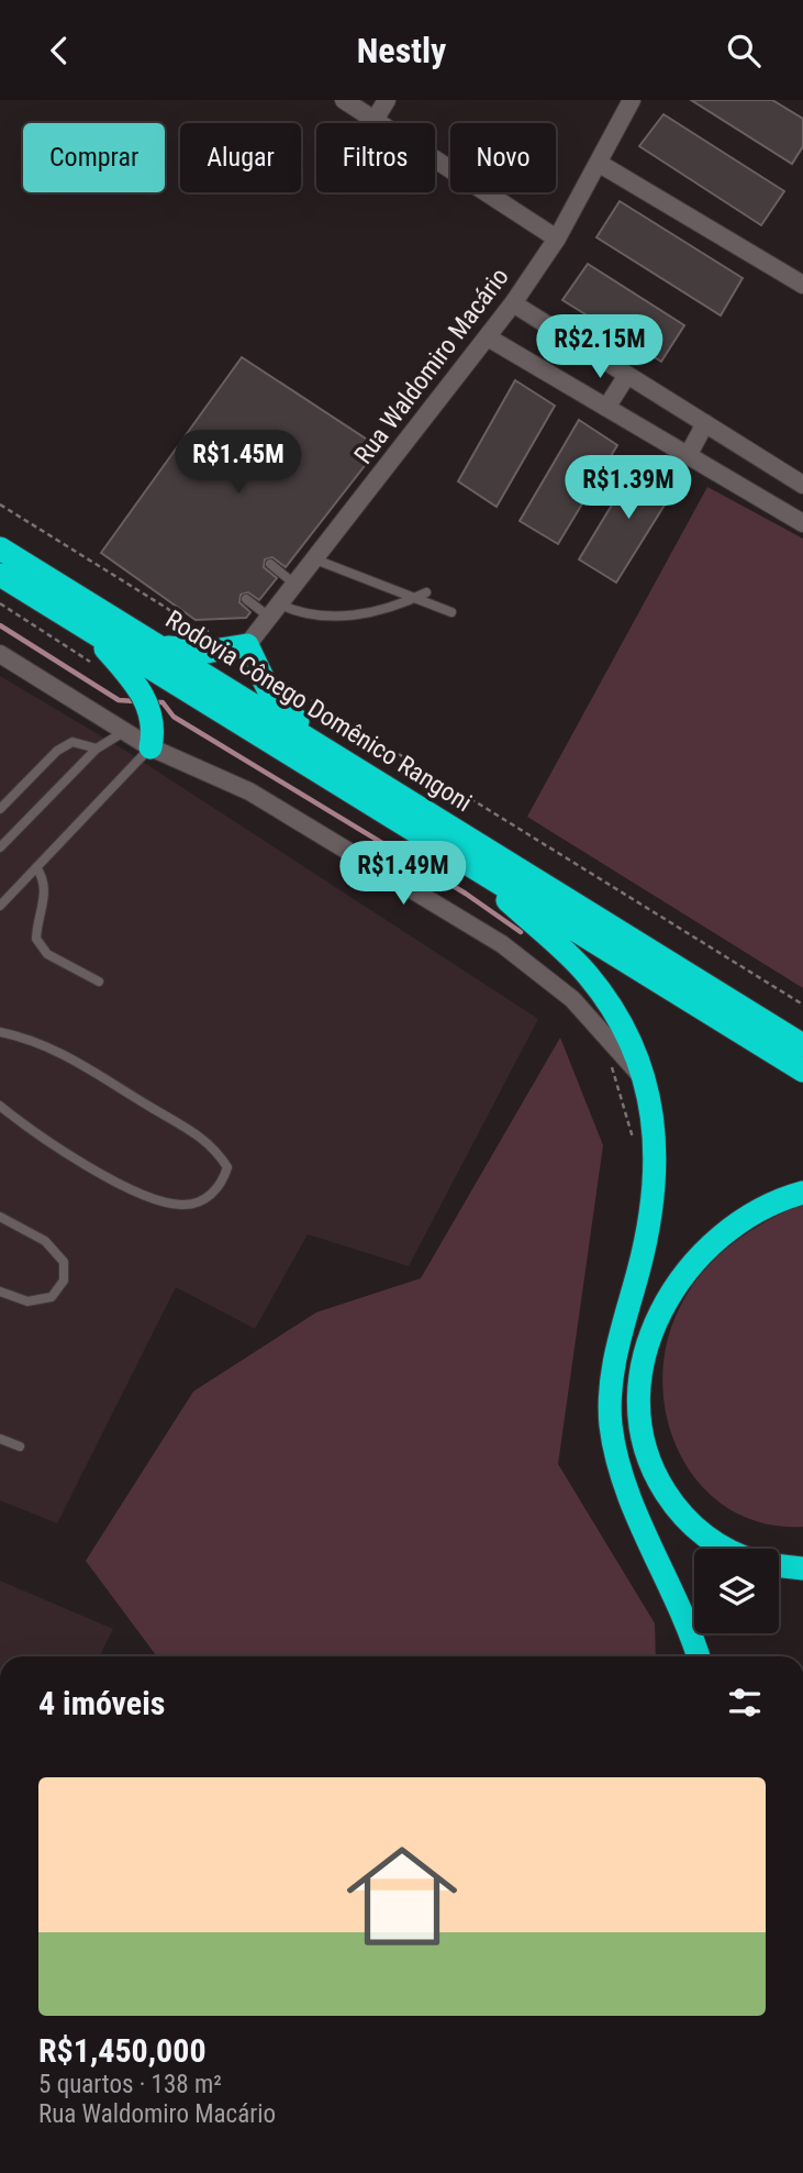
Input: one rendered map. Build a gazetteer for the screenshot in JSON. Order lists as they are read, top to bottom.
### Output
{
  "streets": {
    "highway": ["Rodovia Cônego Domênico Rangoni"],
    "street": ["Rua Waldomiro Macário"]
  },
  "page": {
    "header": "Nestly",
    "chip": [
      "Comprar",
      "Alugar",
      "Filtros",
      "Novo"
    ],
    "price": [
      "R$2.15M",
      "R$1.45M",
      "R$1.39M",
      "R$1.49M"
    ],
    "heading": "4 imóveis",
    "list": [
      {
        "name": "R$1,450,000",
        "note": "5 quartos · 138 m² · Rua Waldomiro Macário"
      }
    ]
  }
}
